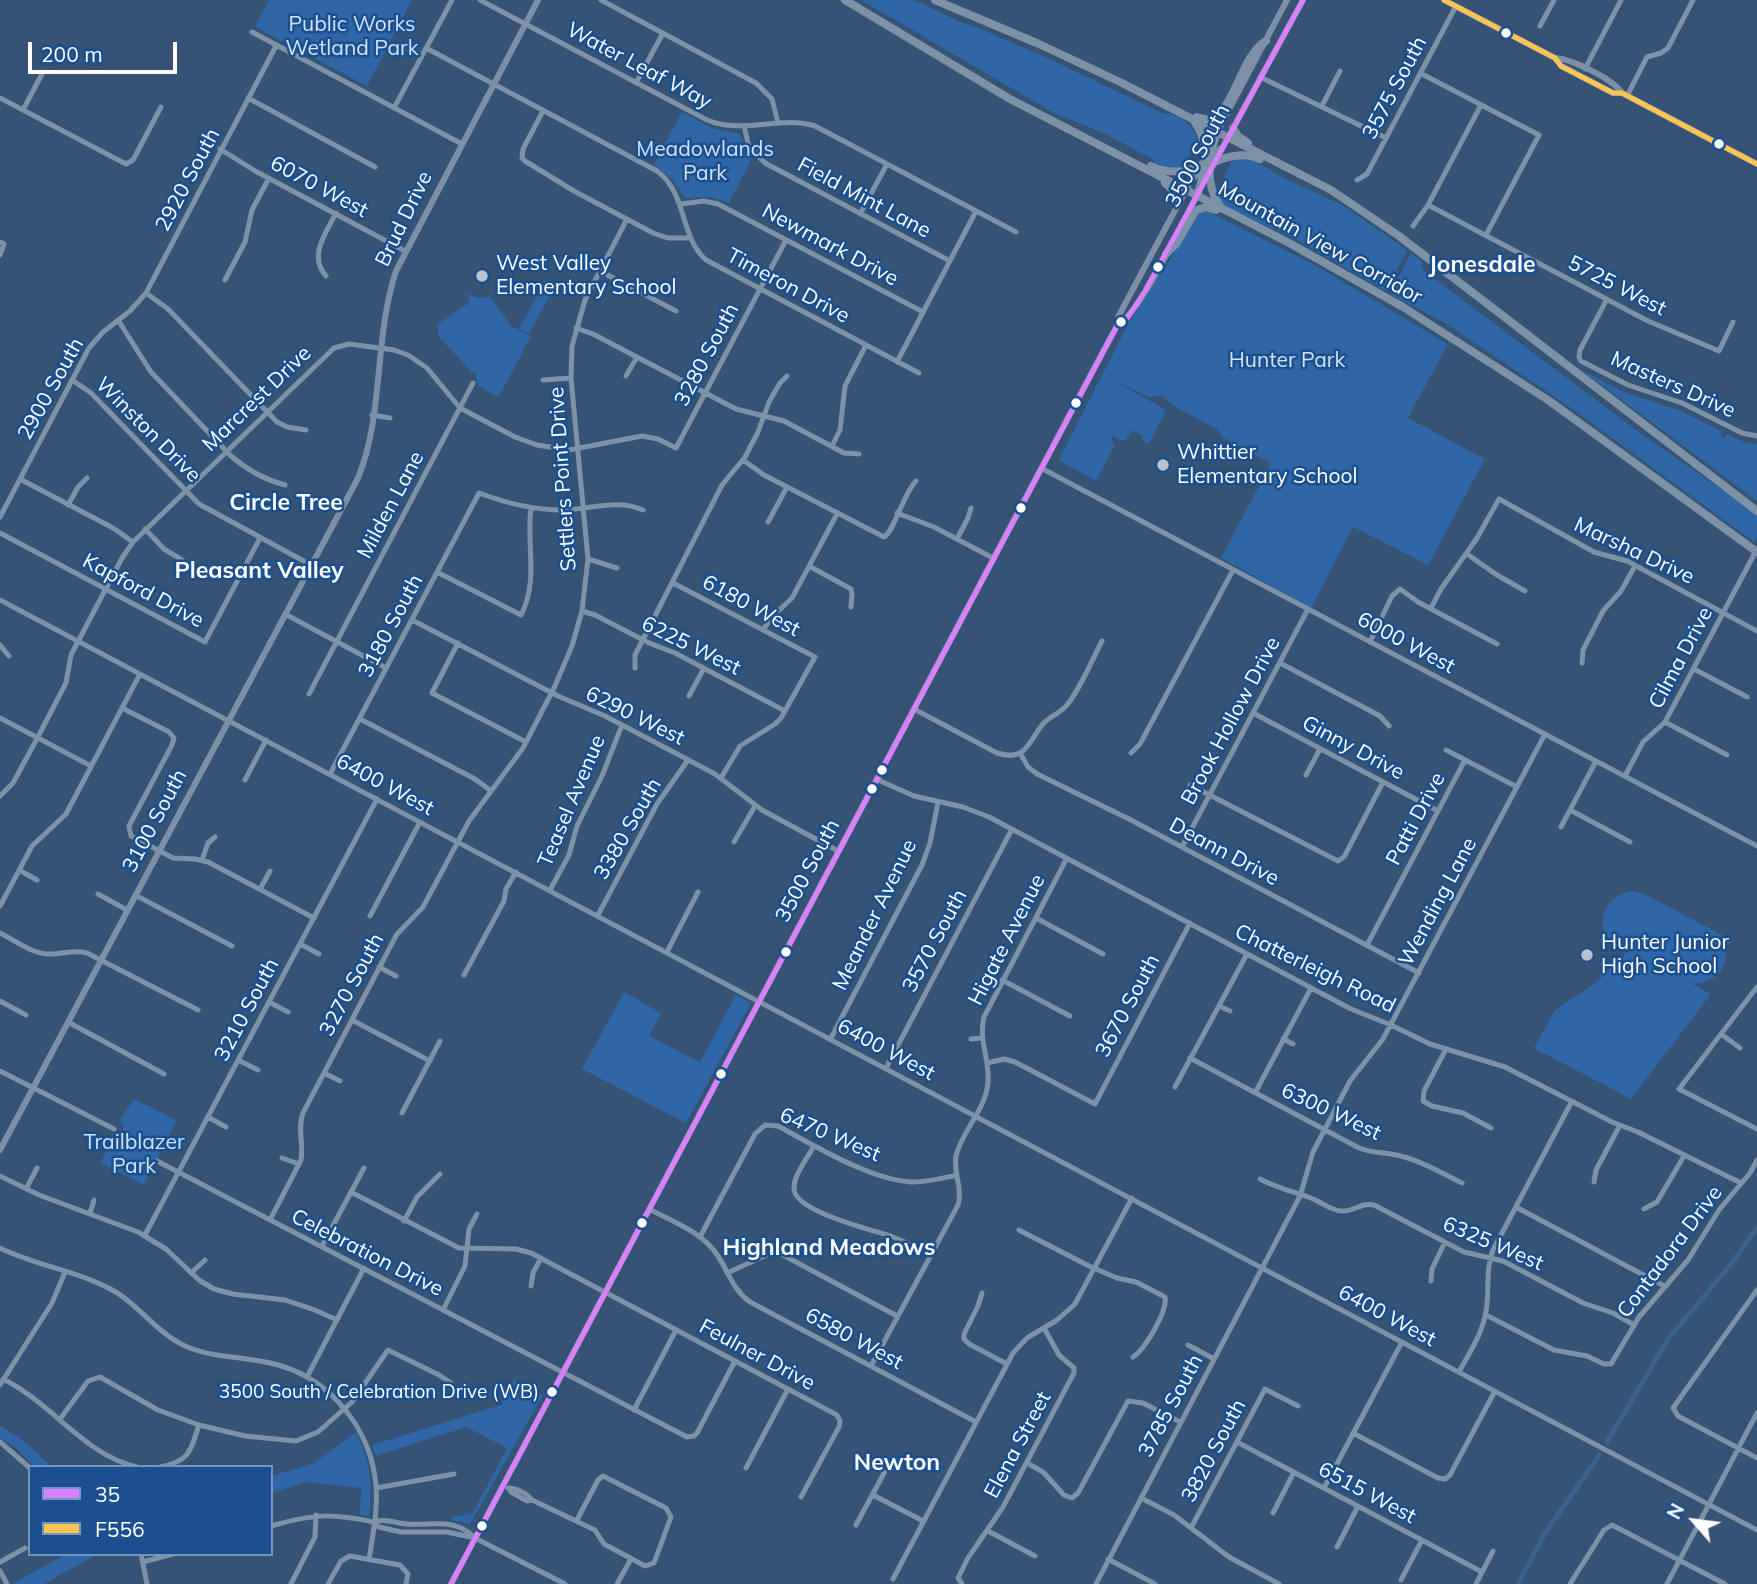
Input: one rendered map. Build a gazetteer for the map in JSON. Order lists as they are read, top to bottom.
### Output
{
  "streets": {
    "highway": ["Mountain View Corridor"],
    "main road": ["3500 South", "Brud Drive", "3100 South"],
    "street": [
      "Water Leaf Way",
      "3575 South",
      "2920 South",
      "6070 West",
      "Field Mint Lane",
      "Newmark Drive",
      "Timeron Drive",
      "5725 West",
      "3280 South",
      "Masters Drive",
      "2900 South",
      "Marcrest Drive",
      "Winston Drive",
      "Settlers Point Drive",
      "Milden Lane",
      "Marsha Drive",
      "Kapford Drive",
      "6180 West",
      "3180 South",
      "6000 West",
      "6225 West",
      "Cilma Drive",
      "6290 West",
      "Brook Hollow Drive",
      "Ginny Drive",
      "6400 West",
      "Teasel Avenue",
      "Patti Drive",
      "3380 South",
      "Deann Drive",
      "Wending Lane",
      "Meander Avenue",
      "Higate Avenue",
      "3570 South",
      "Chatterleigh Road",
      "3270 South",
      "3670 South",
      "3210 South",
      "6300 West",
      "6470 West",
      "6325 West",
      "Contadora Drive",
      "Celebration Drive",
      "6580 West",
      "Feulner Drive",
      "3785 South",
      "Elena Street",
      "3820 South",
      "6515 West"
    ]
  },
  "crossings": [
    ["Water Leaf Way", "Field Mint Lane"],
    ["Water Leaf Way", "Brud Drive"],
    ["3500 South", "Mountain View Corridor"],
    ["3500 South", "6000 West"],
    ["3500 South", "6290 West"],
    ["3500 South", "6400 West"],
    ["3500 South", "Chatterleigh Road"],
    ["3500 South", "Celebration Drive"],
    ["3500 South", "Feulner Drive"],
    ["2920 South", "6070 West"],
    ["2920 South", "2900 South"],
    ["6070 West", "Brud Drive"],
    ["Brud Drive", "Timeron Drive"],
    ["Brud Drive", "Marcrest Drive"],
    ["Brud Drive", "3100 South"],
    ["Mountain View Corridor", "Cilma Drive"],
    ["Newmark Drive", "Timeron Drive"],
    ["Newmark Drive", "3280 South"],
    ["Timeron Drive", "3280 South"],
    ["5725 West", "Masters Drive"],
    ["3280 South", "Marcrest Drive"],
    ["2900 South", "Winston Drive"],
    ["Marcrest Drive", "Winston Drive"],
    ["Marcrest Drive", "Settlers Point Drive"],
    ["Marcrest Drive", "Milden Lane"],
    ["Marcrest Drive", "Kapford Drive"],
    ["Marcrest Drive", "6400 West"],
    ["Winston Drive", "Kapford Drive"],
    ["Winston Drive", "3100 South"],
    ["Settlers Point Drive", "6225 West"],
    ["Settlers Point Drive", "6290 West"],
    ["Settlers Point Drive", "6400 West"],
    ["Settlers Point Drive", "3270 South"],
    ["Marsha Drive", "Cilma Drive"],
    ["6180 West", "6225 West"],
    ["3180 South", "6290 West"],
    ["3180 South", "6400 West"],
    ["6000 West", "Cilma Drive"],
    ["6000 West", "Brook Hollow Drive"],
    ["6000 West", "Wending Lane"],
    ["6290 West", "Teasel Avenue"],
    ["6290 West", "3380 South"],
    ["Brook Hollow Drive", "Ginny Drive"],
    ["Brook Hollow Drive", "Deann Drive"],
    ["Ginny Drive", "Patti Drive"],
    ["6400 West", "Teasel Avenue"],
    ["6400 West", "3100 South"],
    ["6400 West", "3380 South"],
    ["6400 West", "Wending Lane"],
    ["6400 West", "Meander Avenue"],
    ["6400 West", "Higate Avenue"],
    ["6400 West", "3570 South"],
    ["6400 West", "3270 South"],
    ["6400 West", "3210 South"],
    ["6400 West", "3785 South"],
    ["Patti Drive", "Deann Drive"],
    ["Patti Drive", "Wending Lane"],
    ["Deann Drive", "Wending Lane"],
    ["Wending Lane", "Chatterleigh Road"],
    ["Wending Lane", "6300 West"],
    ["Wending Lane", "6325 West"],
    ["Wending Lane", "3785 South"],
    ["Meander Avenue", "Chatterleigh Road"],
    ["Higate Avenue", "Chatterleigh Road"],
    ["Higate Avenue", "3670 South"],
    ["Higate Avenue", "6470 West"],
    ["Higate Avenue", "6580 West"],
    ["3570 South", "Chatterleigh Road"],
    ["Chatterleigh Road", "3670 South"],
    ["Chatterleigh Road", "Contadora Drive"],
    ["3210 South", "Celebration Drive"],
    ["6470 West", "6580 West"],
    ["6325 West", "Contadora Drive"],
    ["Celebration Drive", "Feulner Drive"],
    ["3820 South", "6515 West"]
  ],
  "districts": [
    "Jonesdale",
    "Circle Tree",
    "Pleasant Valley",
    "Highland Meadows",
    "Newton"
  ],
  "parks": [
    "Public Works Wetland Park",
    "Meadowlands Park",
    "Hunter Park",
    "Trailblazer Park"
  ],
  "places": [
    "West Valley Elementary School",
    "Whittier Elementary School",
    "Hunter Junior High School",
    "3500 South / Celebration Drive (WB)"
  ],
  "lines": ["transit line 35", "transit line F556"],
  "legend": ["35", "F556"],
  "scale_bar": "200 m",
  "north": "top left"
}
